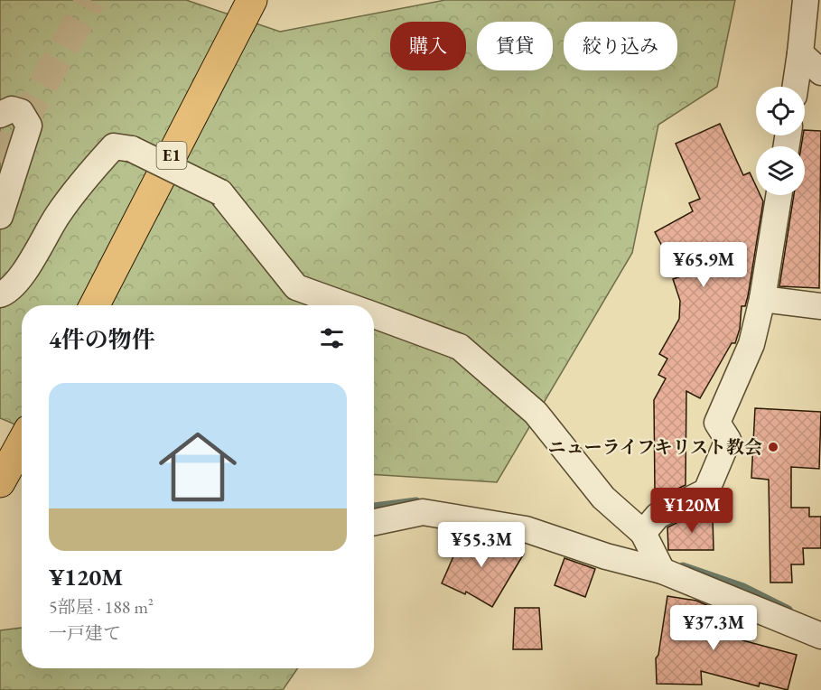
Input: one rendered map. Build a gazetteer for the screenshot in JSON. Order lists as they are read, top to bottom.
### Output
{
  "streets": {
    "highway": ["E1"]
  },
  "places": ["ニューライフキリスト教会"],
  "page": {
    "chip": ["購入", "賃貸", "絞り込み"],
    "price": [
      "¥65.9M",
      "¥120M",
      "¥55.3M",
      "¥37.3M"
    ],
    "heading": "4件の物件",
    "list": [
      {
        "name": "¥120M",
        "note": "5部屋 · 188 m² · 一戸建て"
      }
    ]
  }
}
